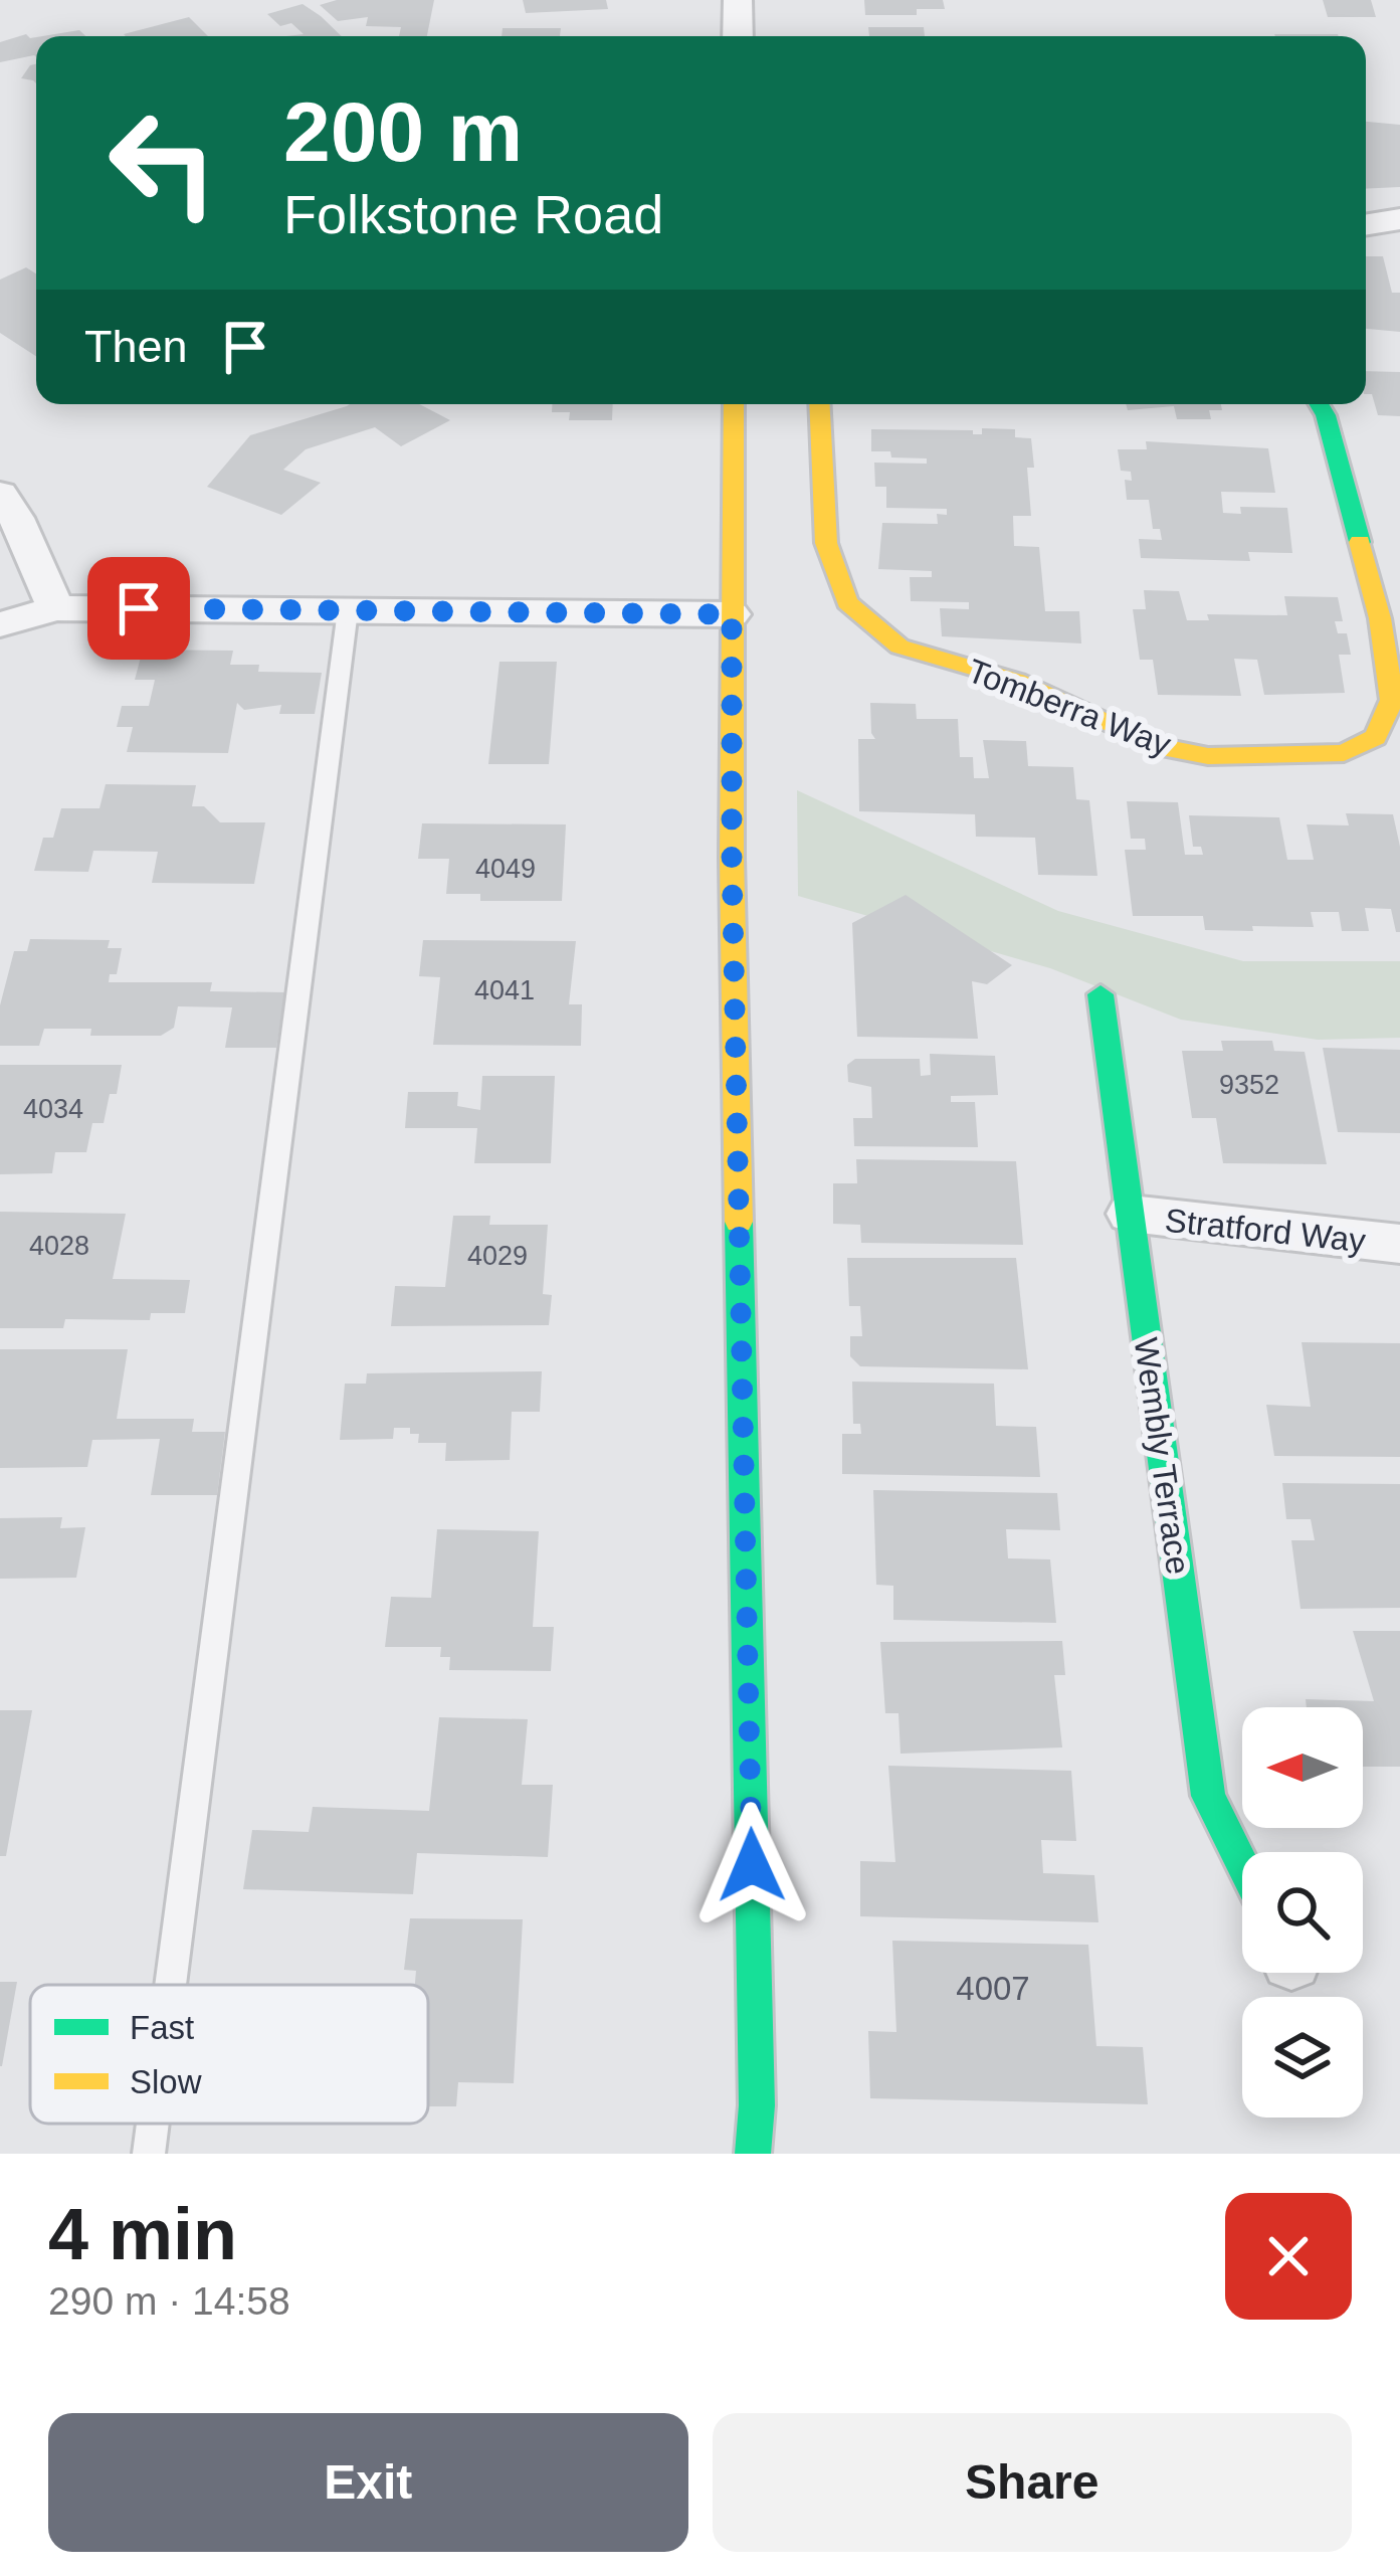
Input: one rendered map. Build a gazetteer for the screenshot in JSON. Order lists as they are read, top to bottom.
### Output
{
  "streets": {
    "street": ["Tomberra Way", "Stratford Way", "Wembly Terrace"]
  },
  "crossings": [
    ["Stratford Way", "Wembly Terrace"]
  ],
  "house_numbers": [
    "4049",
    "4041",
    "9352",
    "4034",
    "4028",
    "4029",
    "4007"
  ],
  "legend": ["Fast", "Slow"],
  "north": "left",
  "page": {
    "turn": ["200 m", "Folkstone Road"],
    "then": "Then",
    "heading": ["4 min", "290 m · 14:58"],
    "buttons": ["Exit", "Share"]
  }
}
